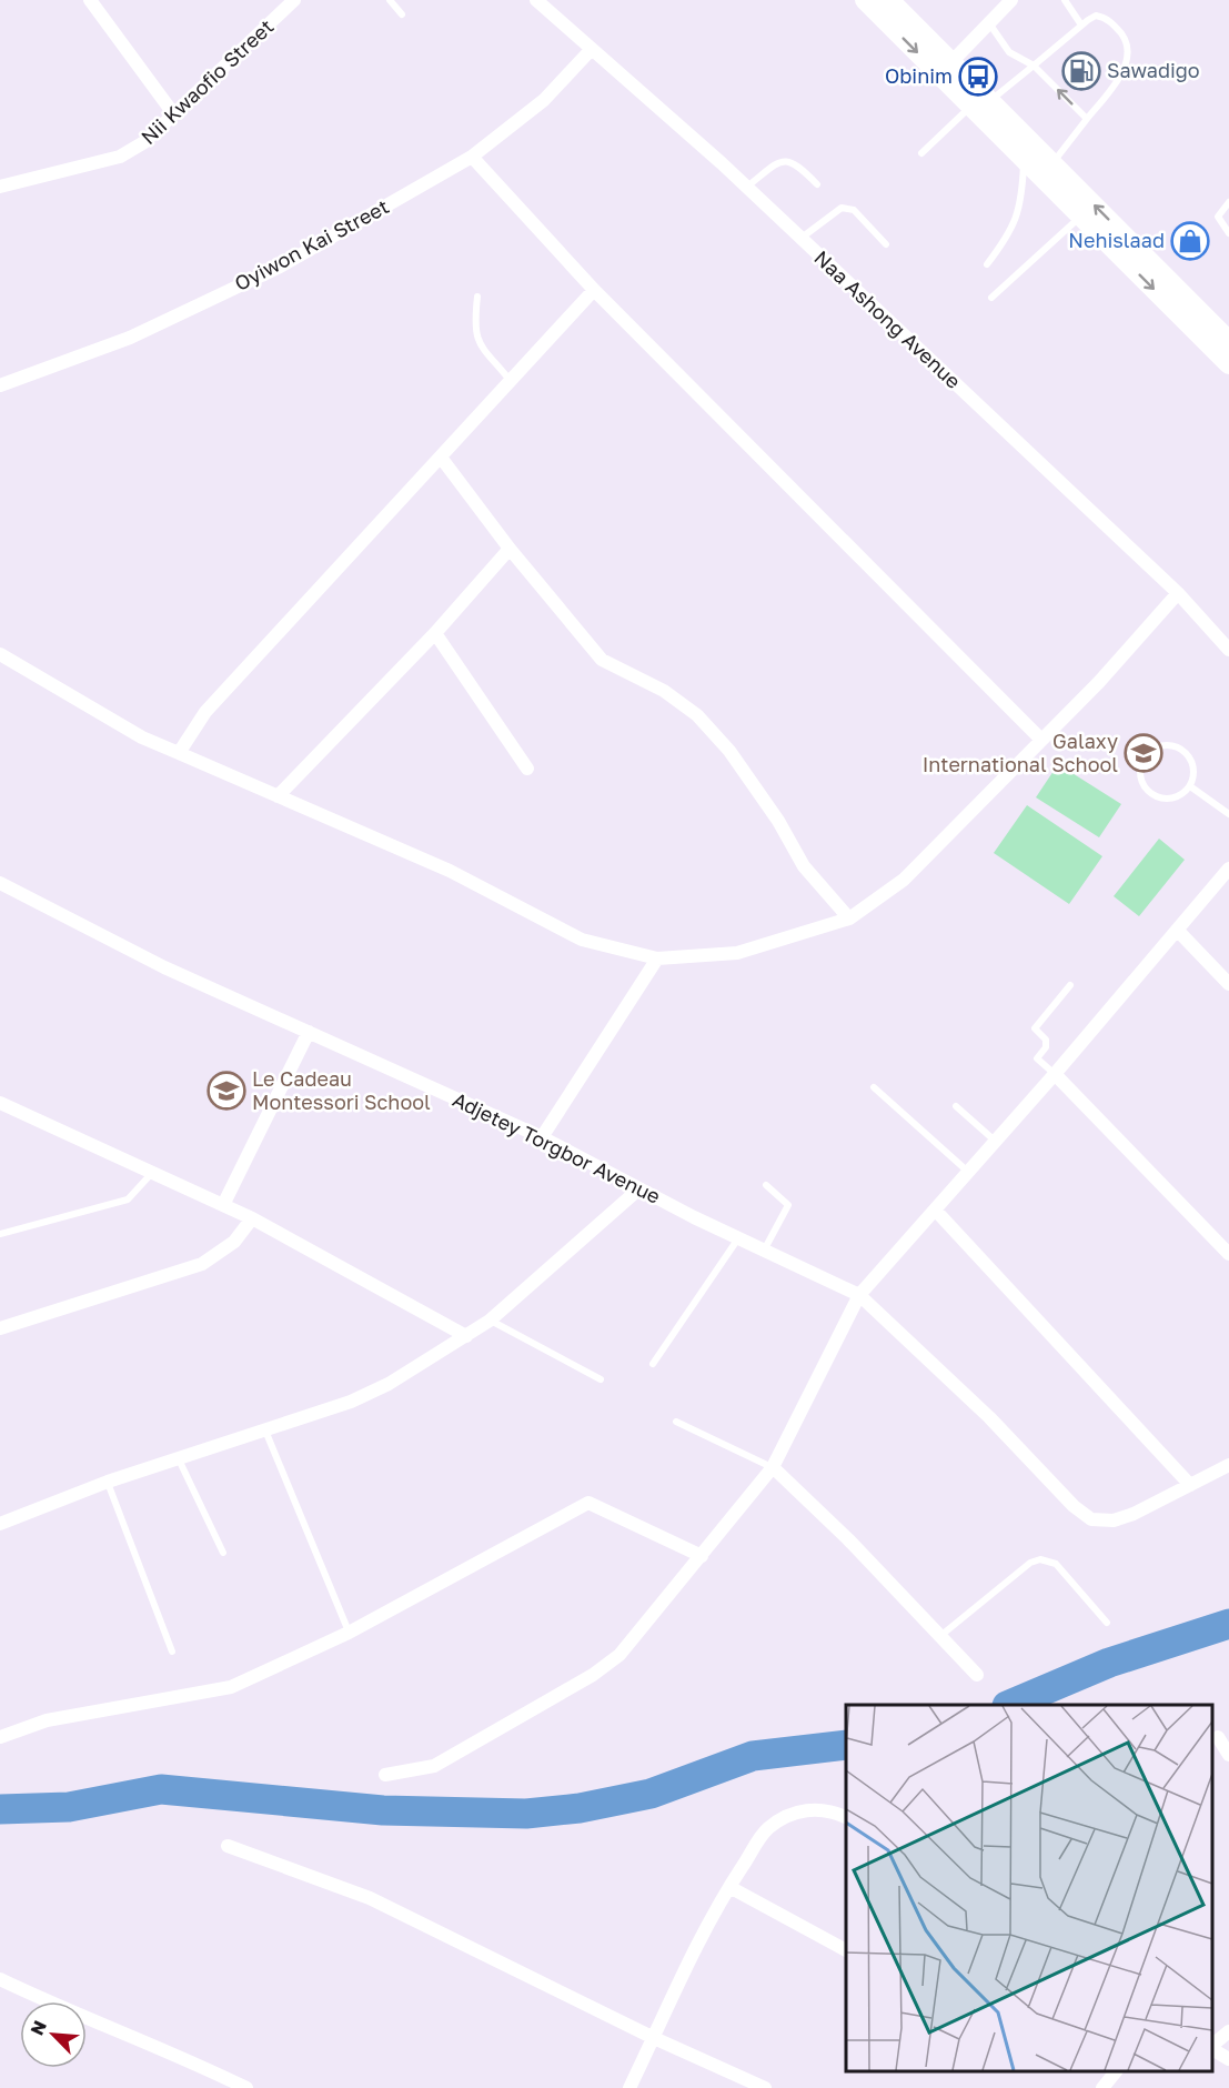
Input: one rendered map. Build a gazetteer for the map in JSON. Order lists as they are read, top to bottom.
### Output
{
  "streets": {
    "street": [
      "Nii Kwaofio Street",
      "Oyiwon Kai Street",
      "Naa Ashong Avenue",
      "Adjetey Torgbor Avenue"
    ]
  },
  "crossings": [
    ["Oyiwon Kai Street", "Naa Ashong Avenue"]
  ],
  "places": {
    "fuel station": ["Sawadigo"],
    "bus stop": ["Obinim"],
    "shop": ["Nehislaad"],
    "school or university": ["Galaxy International School", "Le Cadeau Montessori School"]
  },
  "north": "top left"
}
